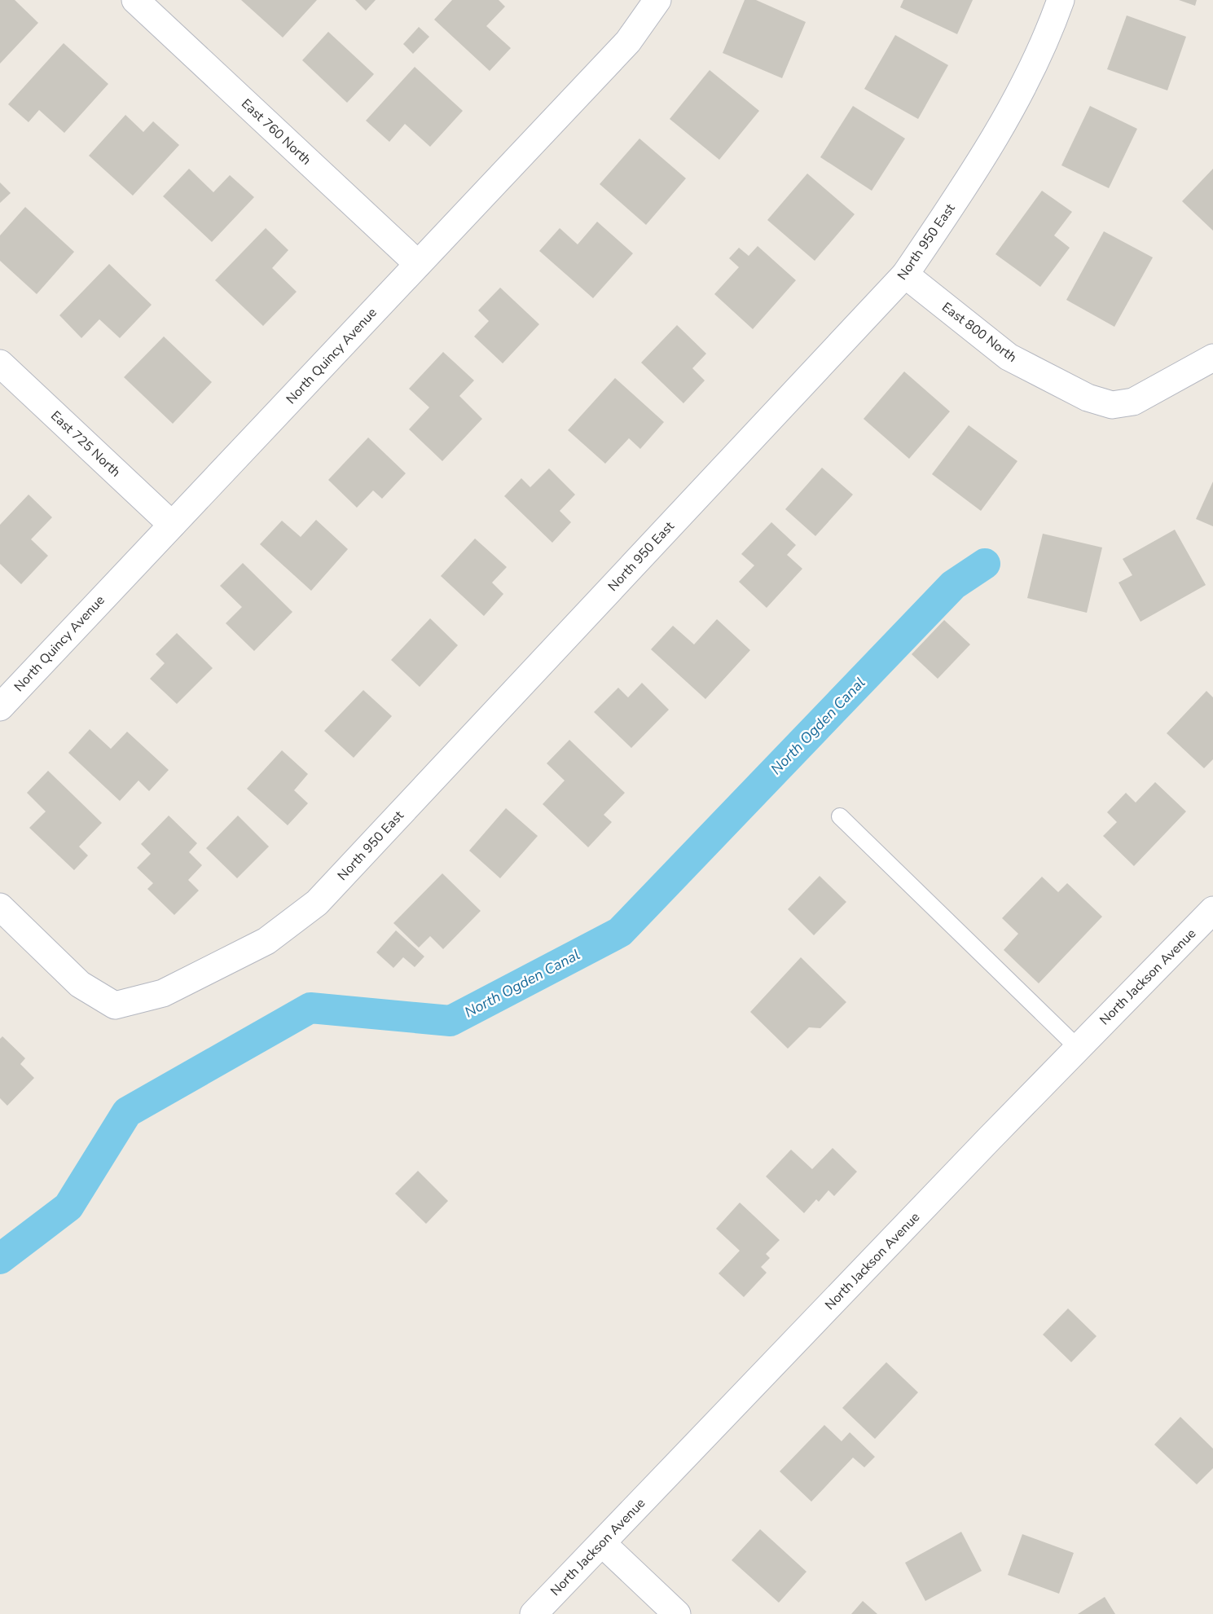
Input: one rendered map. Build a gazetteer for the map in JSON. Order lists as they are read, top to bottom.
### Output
{
  "streets": {
    "street": [
      "East 760 North",
      "North 950 East",
      "East 800 North",
      "North Quincy Avenue",
      "East 725 North",
      "North Jackson Avenue"
    ]
  },
  "crossings": [
    ["East 760 North", "North Quincy Avenue"],
    ["North 950 East", "East 800 North"],
    ["North Quincy Avenue", "East 725 North"]
  ],
  "water": ["North Ogden Canal"]
}
